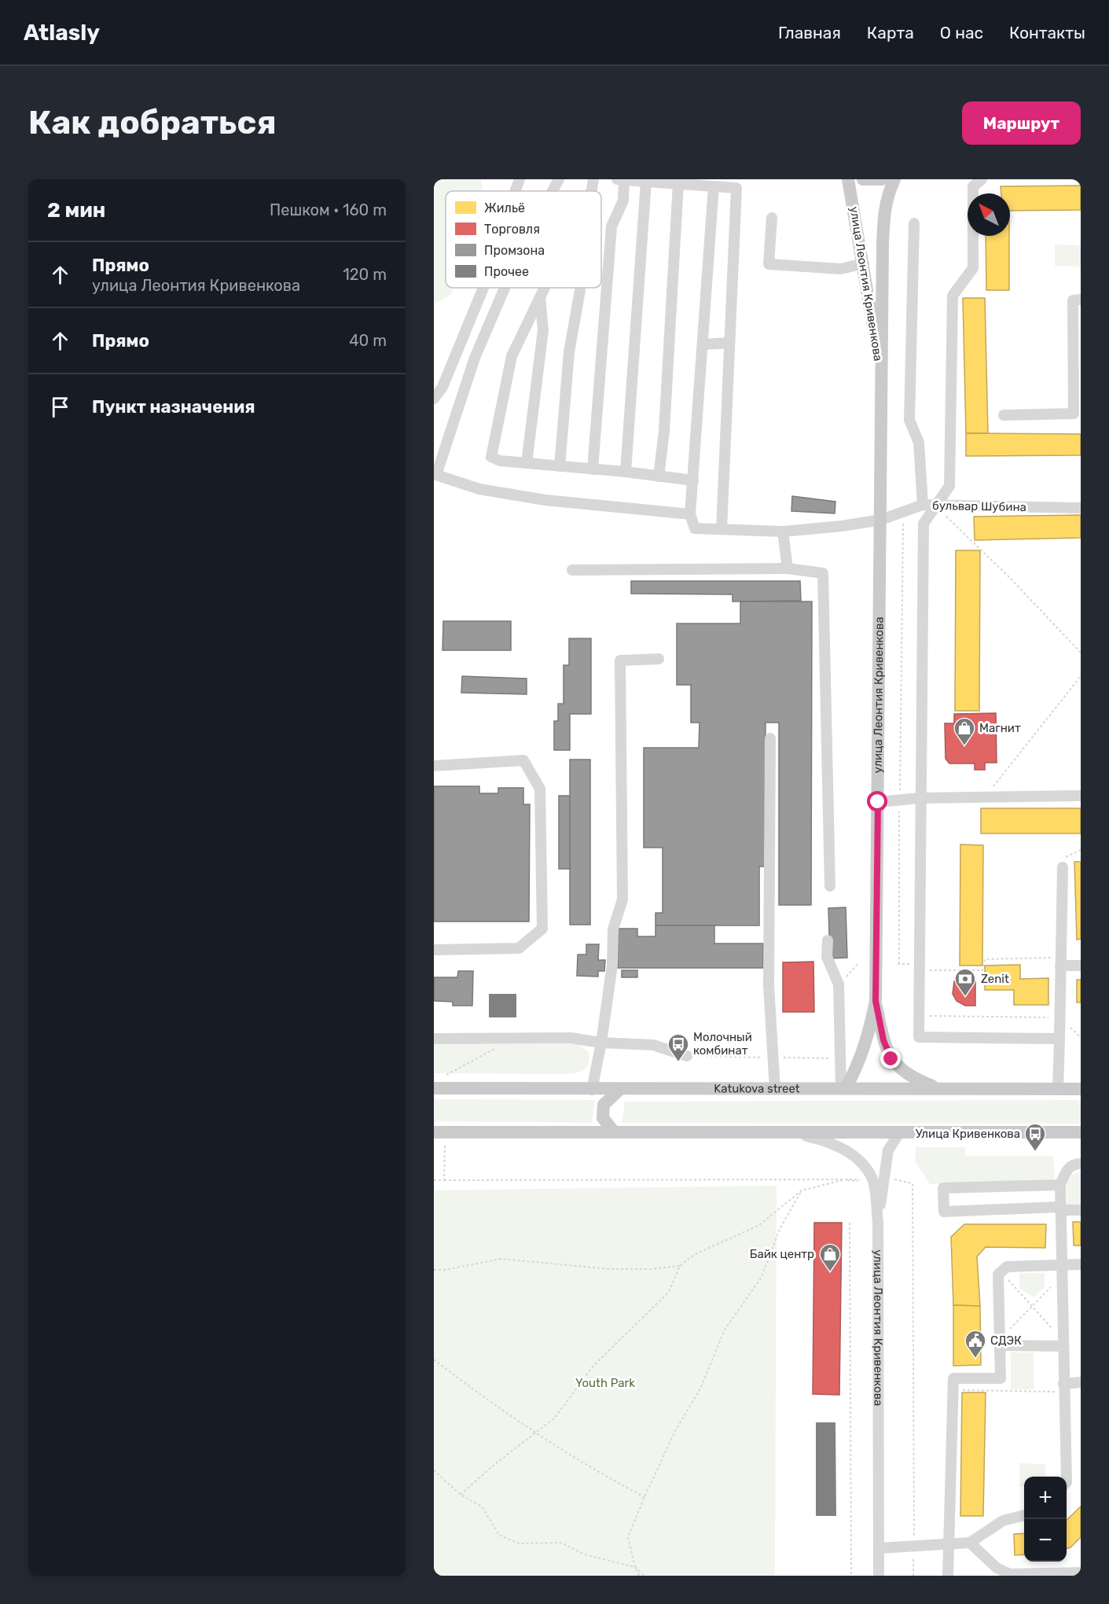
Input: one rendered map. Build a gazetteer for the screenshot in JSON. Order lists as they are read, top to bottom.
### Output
{
  "streets": {
    "main road": ["улица Леонтия Кривенкова", "Katukova street"],
    "street": ["бульвар Шубина"]
  },
  "crossings": [
    ["улица Леонтия Кривенкова", "бульвар Шубина"]
  ],
  "parks": ["Youth Park"],
  "places": {
    "shop": ["Магнит", "Байк центр"],
    "bank": ["Zenit"],
    "bus stop": ["Молочный комбинат", "Улица Кривенкова"],
    "public building": ["СДЭК"]
  },
  "legend": [
    "Жильё",
    "Торговля",
    "Промзона",
    "Прочее"
  ],
  "north": "top left",
  "page": {
    "header": "Atlasly",
    "nav": [
      "Главная",
      "Карта",
      "О нас",
      "Контакты"
    ],
    "buttons": "Маршрут",
    "title": "Как добраться",
    "heading": ["2 мин", "Пешком · 160 m"],
    "list": [
      ["Прямо", "улица Леонтия Кривенкова", "120 m"],
      ["Прямо", "40 m"],
      "Пункт назначения"
    ],
    "map_buttons": ["+", "−"]
  }
}
